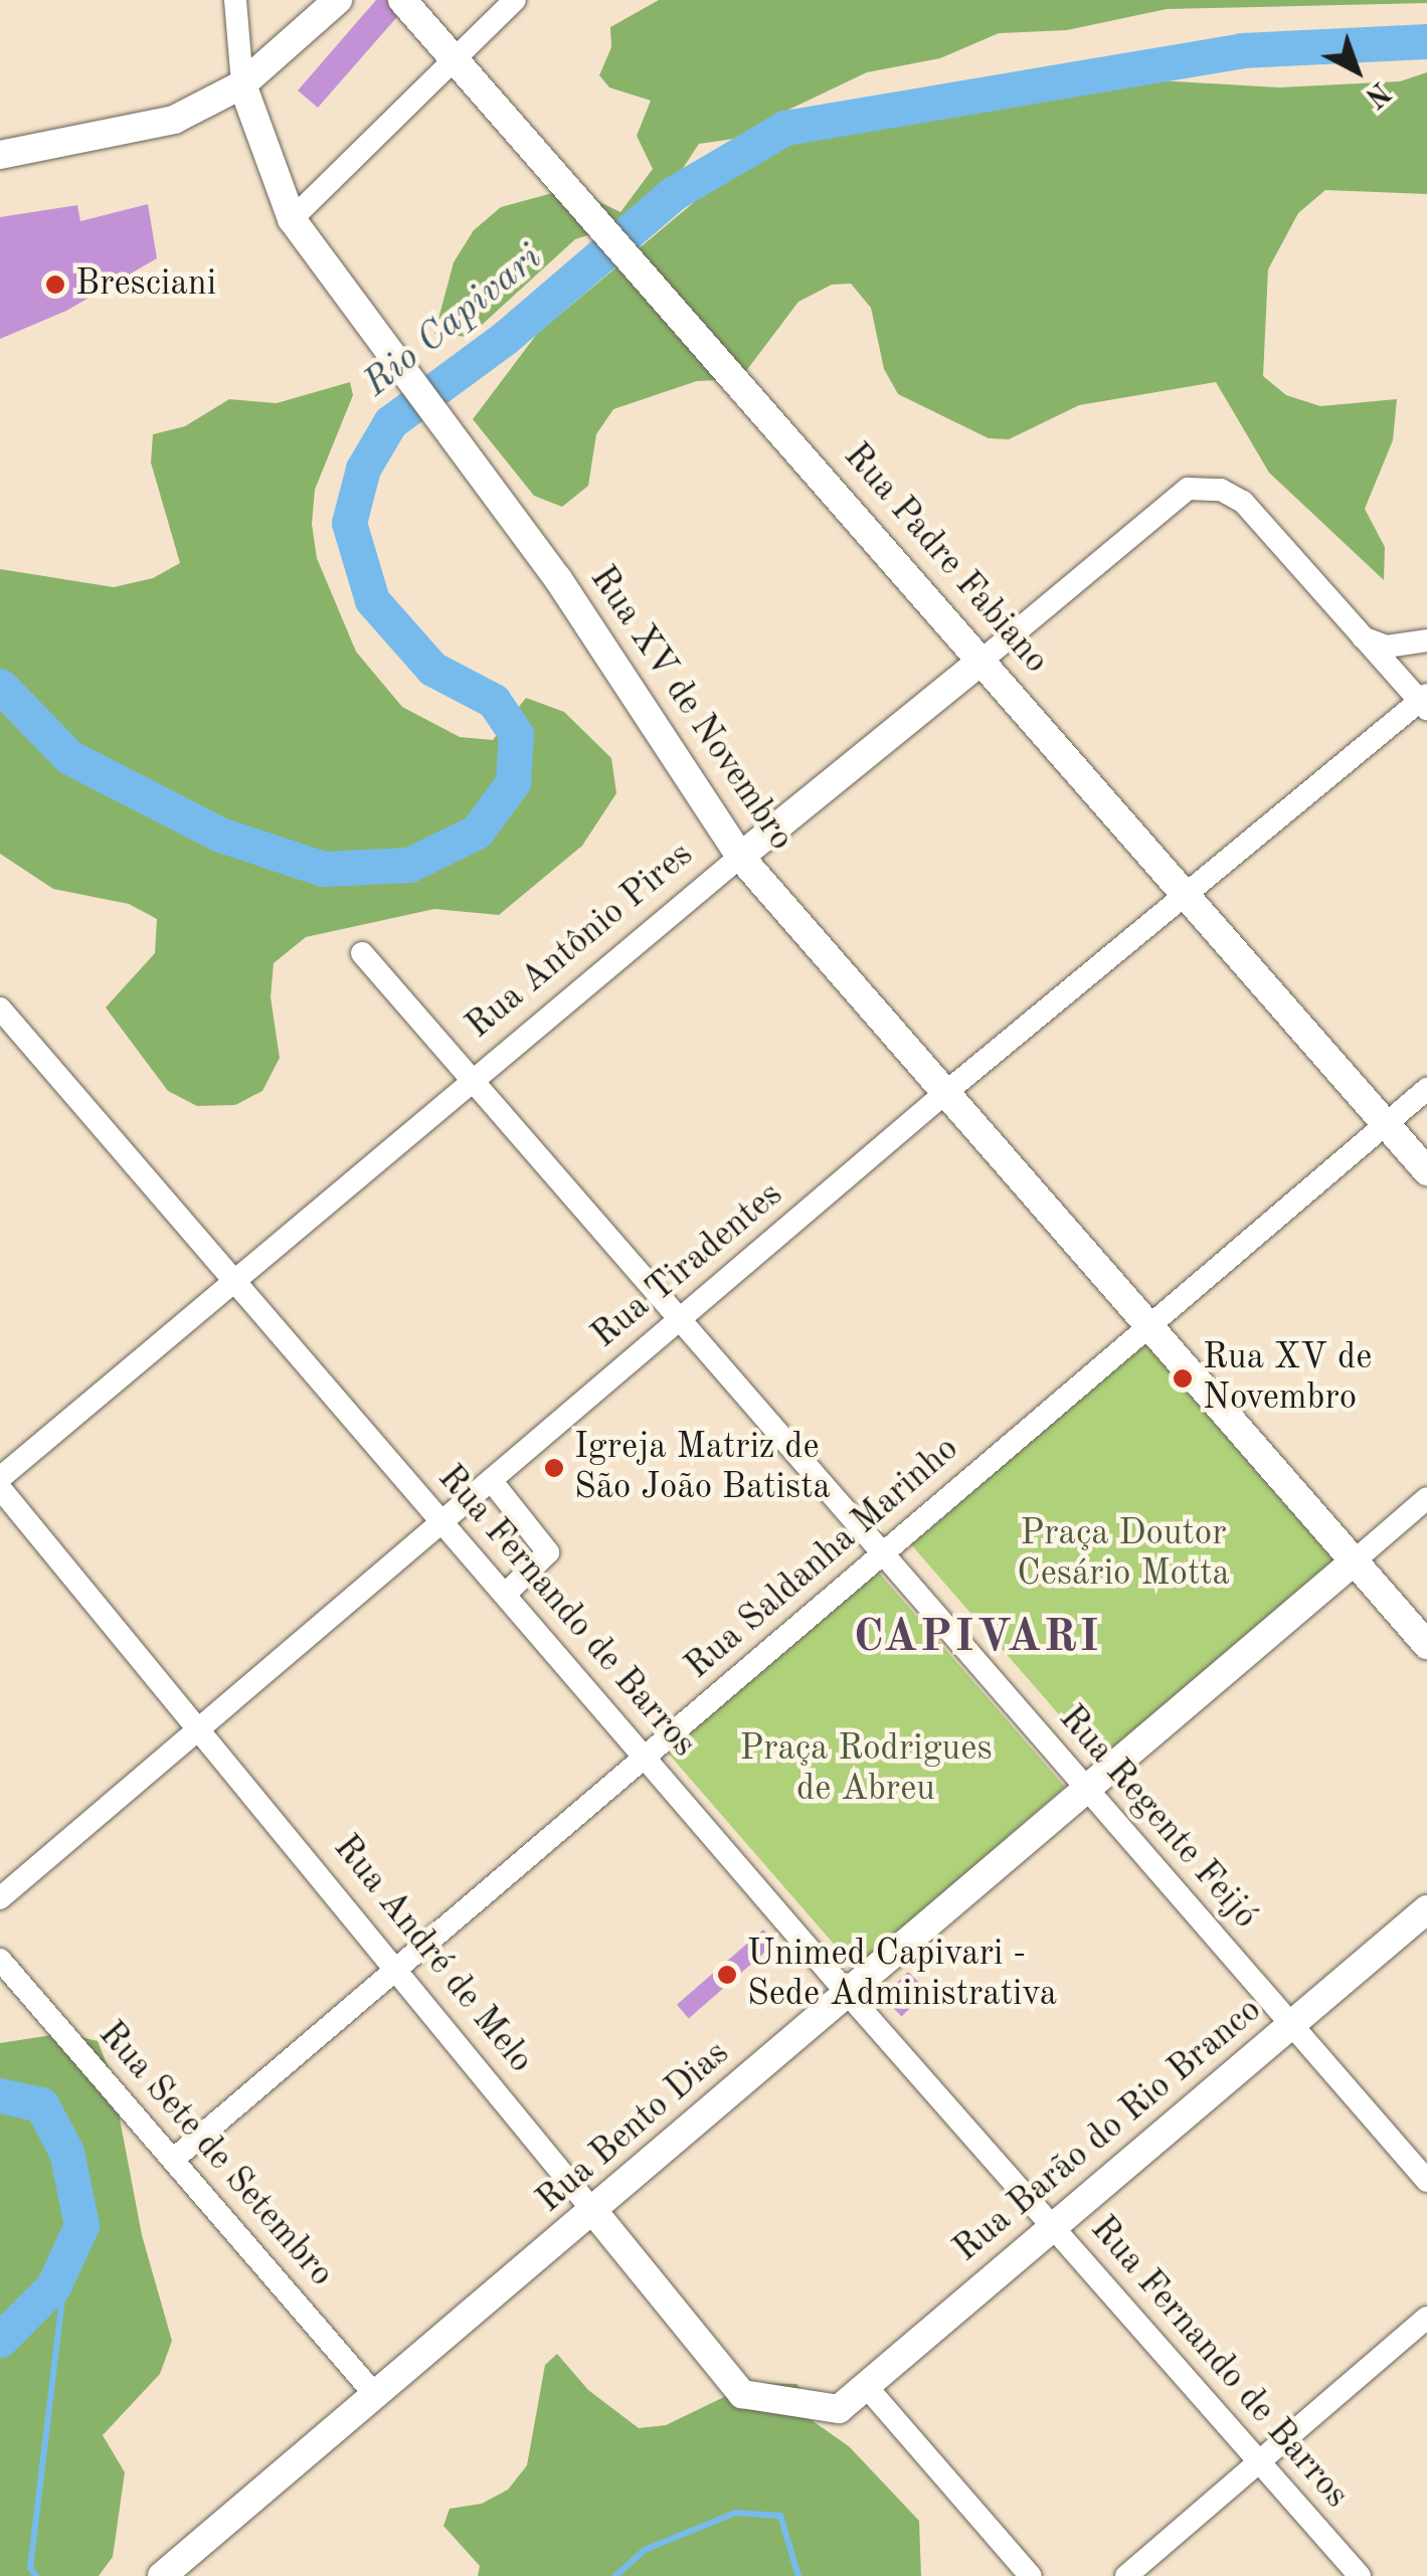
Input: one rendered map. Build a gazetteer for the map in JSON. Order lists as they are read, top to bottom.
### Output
{
  "streets": {
    "main road": [
      "Rua Padre Fabiano",
      "Rua XV de Novembro",
      "Rua Antônio Pires",
      "Rua André de Melo",
      "Rua Bento Dias",
      "Rua Barão do Rio Branco"
    ],
    "street": [
      "Rua Tiradentes",
      "Rua Saldanha Marinho",
      "Rua Fernando de Barros",
      "Rua Regente Feijó",
      "Rua Sete de Setembro"
    ]
  },
  "crossings": [
    ["Rua Padre Fabiano", "Rua Antônio Pires"],
    ["Rua Padre Fabiano", "Rua Tiradentes"],
    ["Rua Padre Fabiano", "Rua Saldanha Marinho"],
    ["Rua XV de Novembro", "Rua Antônio Pires"],
    ["Rua XV de Novembro", "Rua Tiradentes"],
    ["Rua XV de Novembro", "Rua Saldanha Marinho"],
    ["Rua XV de Novembro", "Rua Bento Dias"],
    ["Rua Antônio Pires", "Rua Fernando de Barros"],
    ["Rua Antônio Pires", "Rua Regente Feijó"],
    ["Rua Tiradentes", "Rua Fernando de Barros"],
    ["Rua Tiradentes", "Rua Regente Feijó"],
    ["Rua Tiradentes", "Rua André de Melo"],
    ["Rua Saldanha Marinho", "Rua Fernando de Barros"],
    ["Rua Saldanha Marinho", "Rua Regente Feijó"],
    ["Rua Saldanha Marinho", "Rua André de Melo"],
    ["Rua Saldanha Marinho", "Rua Sete de Setembro"],
    ["Rua Fernando de Barros", "Rua Bento Dias"],
    ["Rua Fernando de Barros", "Rua Barão do Rio Branco"],
    ["Rua Regente Feijó", "Rua Bento Dias"],
    ["Rua Regente Feijó", "Rua Barão do Rio Branco"],
    ["Rua André de Melo", "Rua Bento Dias"],
    ["Rua André de Melo", "Rua Barão do Rio Branco"],
    ["Rua Bento Dias", "Rua Sete de Setembro"]
  ],
  "districts": ["CAPIVARI"],
  "water": ["Rio Capivari"],
  "parks": ["Praça Doutor Cesário Motta", "Praça Rodrigues de Abreu"],
  "places": [
    "Bresciani",
    "Rua XV de Novembro",
    "Igreja Matriz de São João Batista",
    "Unimed Capivari - Sede Administrativa"
  ],
  "north": "bottom right"
}
